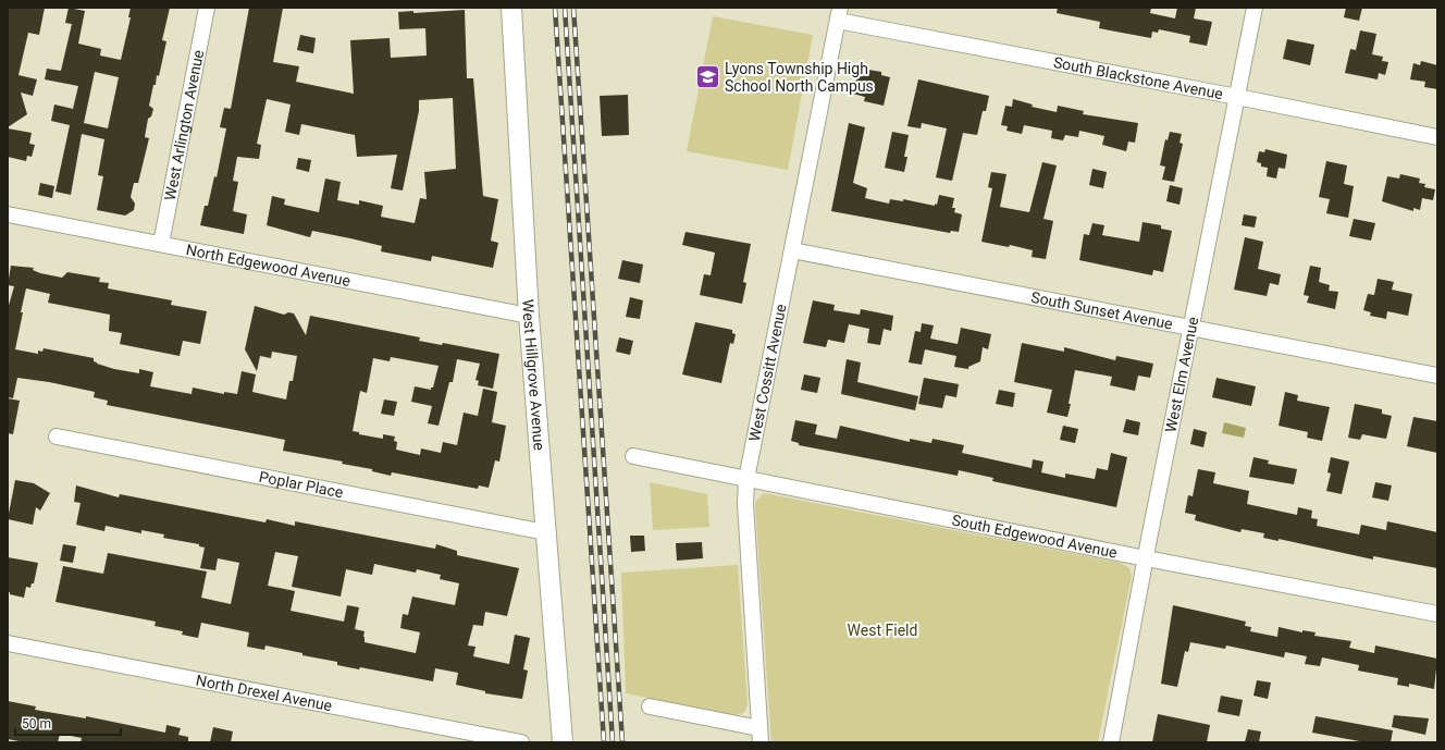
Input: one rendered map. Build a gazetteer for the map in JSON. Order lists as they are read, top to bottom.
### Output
{
  "streets": {
    "street": [
      "South Blackstone Avenue",
      "West Arlington Avenue",
      "North Edgewood Avenue",
      "South Sunset Avenue",
      "West Cossitt Avenue",
      "West Elm Avenue",
      "West Hillgrove Avenue",
      "Poplar Place",
      "South Edgewood Avenue",
      "North Drexel Avenue"
    ]
  },
  "crossings": [
    ["South Blackstone Avenue", "West Cossitt Avenue"],
    ["South Blackstone Avenue", "West Elm Avenue"],
    ["West Arlington Avenue", "North Edgewood Avenue"],
    ["North Edgewood Avenue", "West Hillgrove Avenue"],
    ["South Sunset Avenue", "West Cossitt Avenue"],
    ["South Sunset Avenue", "West Elm Avenue"],
    ["West Cossitt Avenue", "South Edgewood Avenue"],
    ["West Elm Avenue", "South Edgewood Avenue"],
    ["West Hillgrove Avenue", "Poplar Place"]
  ],
  "parks": ["West Field"],
  "places": {
    "school or university": ["Lyons Township High School North Campus"]
  },
  "scale_bar": "50 m"
}
